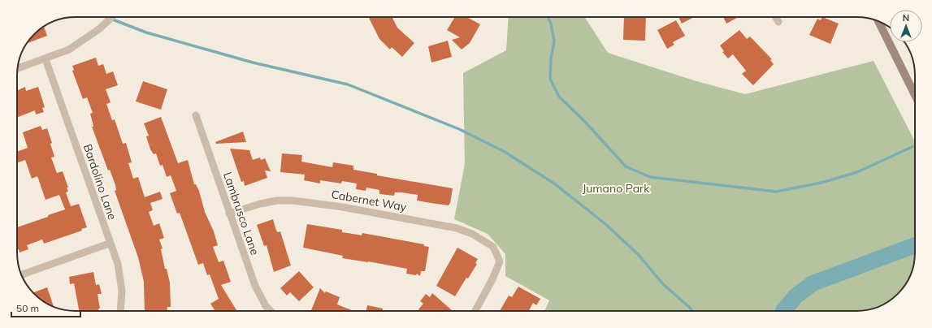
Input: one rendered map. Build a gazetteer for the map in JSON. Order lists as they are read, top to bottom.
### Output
{
  "streets": {
    "street": ["Bardolino Lane", "Cabernet Way", "Lambrusco Lane"]
  },
  "crossings": [
    ["Cabernet Way", "Lambrusco Lane"]
  ],
  "parks": ["Jumano Park"],
  "scale_bar": "50 m",
  "north": "top"
}
